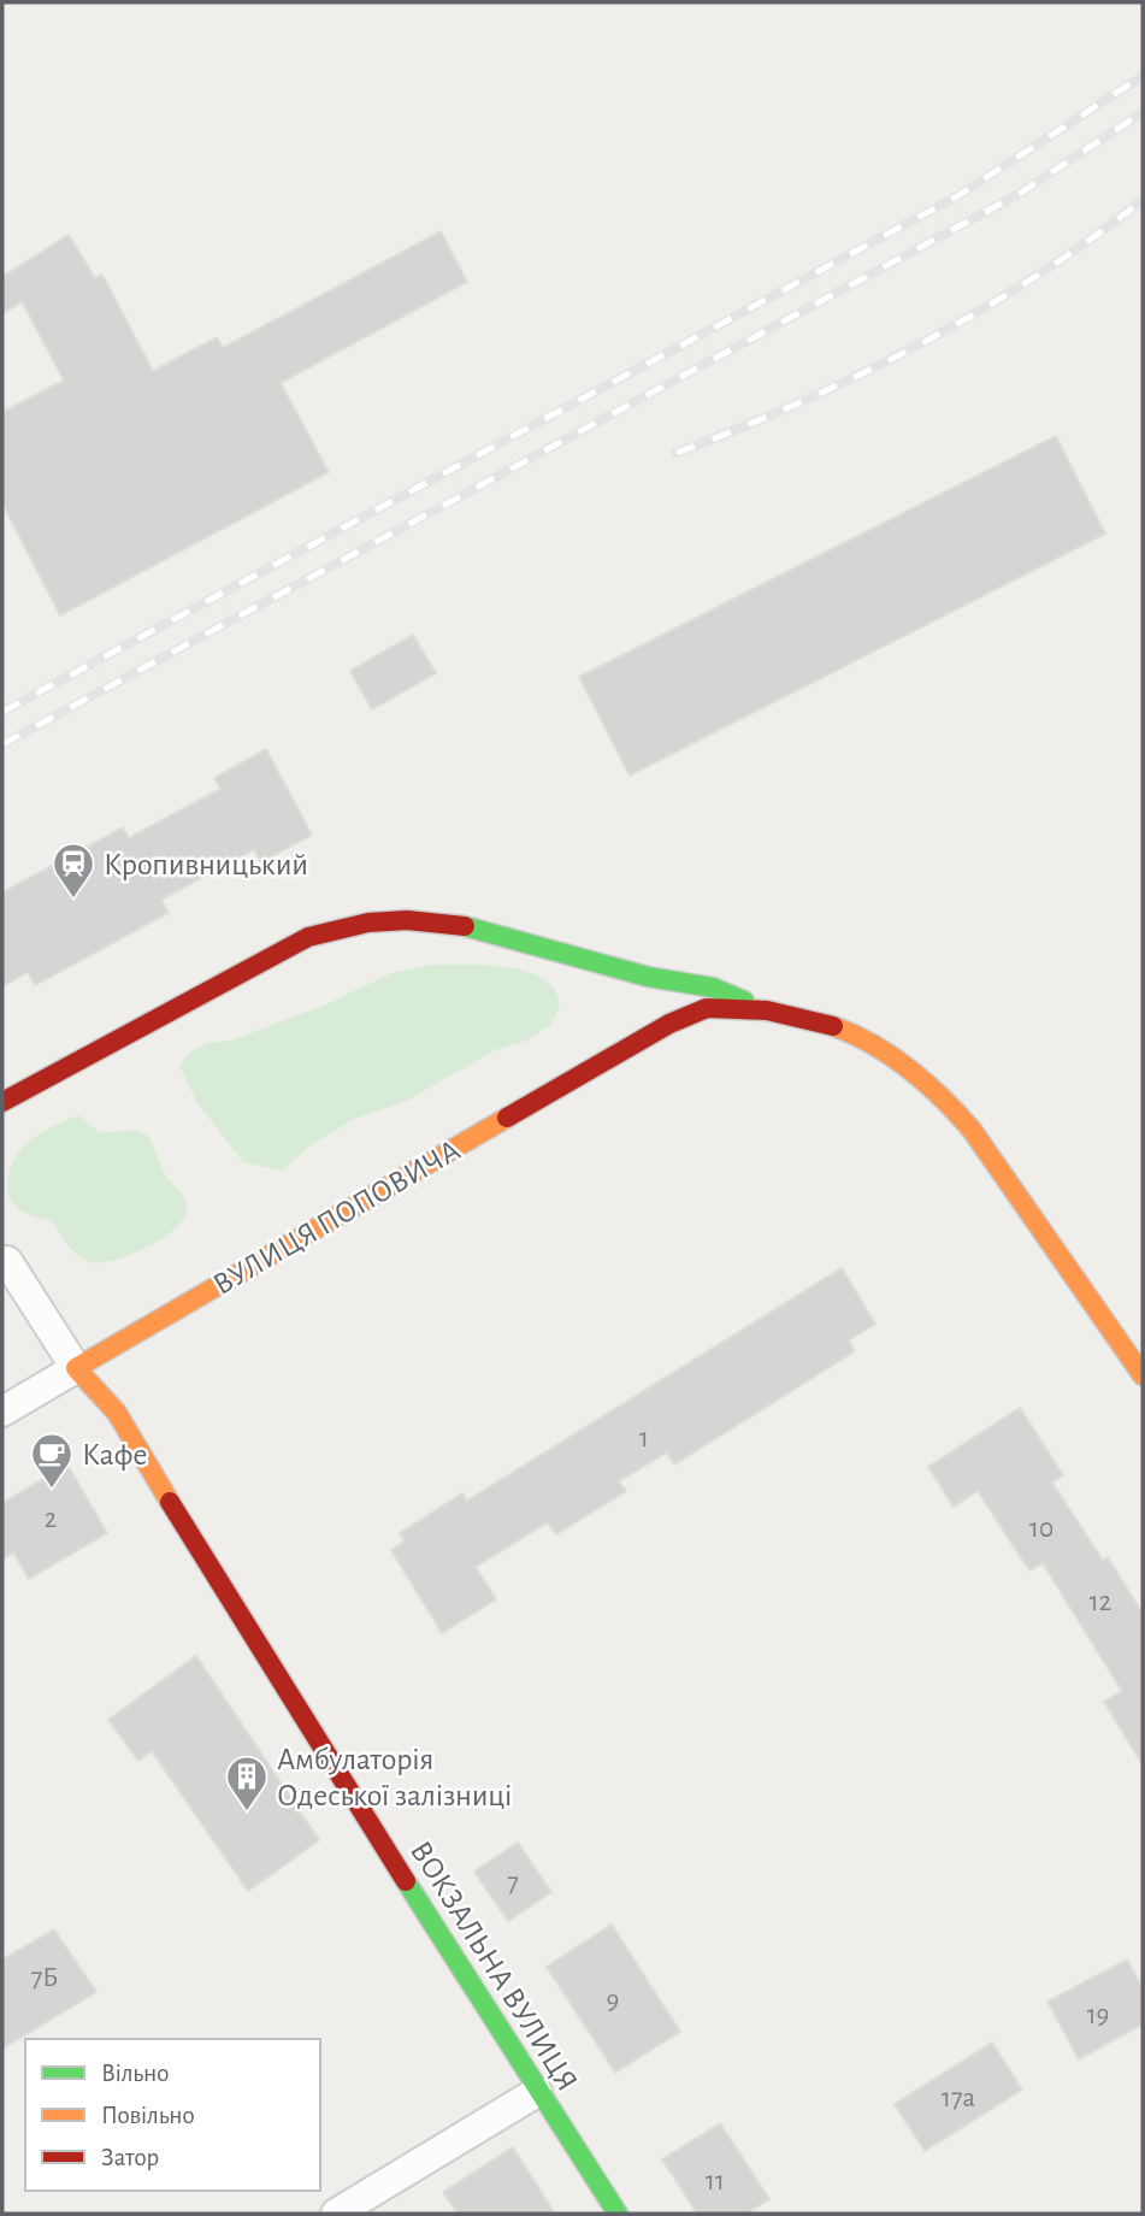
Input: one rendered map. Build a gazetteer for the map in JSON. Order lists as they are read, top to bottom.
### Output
{
  "streets": {
    "street": ["ВУЛИЦЯ ПОПОВИЧА", "ВОКЗАЛЬНА ВУЛИЦЯ"]
  },
  "crossings": [
    ["ВУЛИЦЯ ПОПОВИЧА", "ВОКЗАЛЬНА ВУЛИЦЯ"]
  ],
  "places": {
    "station": ["Кропивницький"],
    "cafe": ["Кафе"],
    "building": ["Амбулаторія Одеської залізниці"]
  },
  "house_numbers": [
    "1",
    "2",
    "10",
    "12",
    "7",
    "7Б",
    "9",
    "19",
    "17а",
    "11"
  ],
  "legend": ["Вільно", "Повільно", "Затор"]
}
